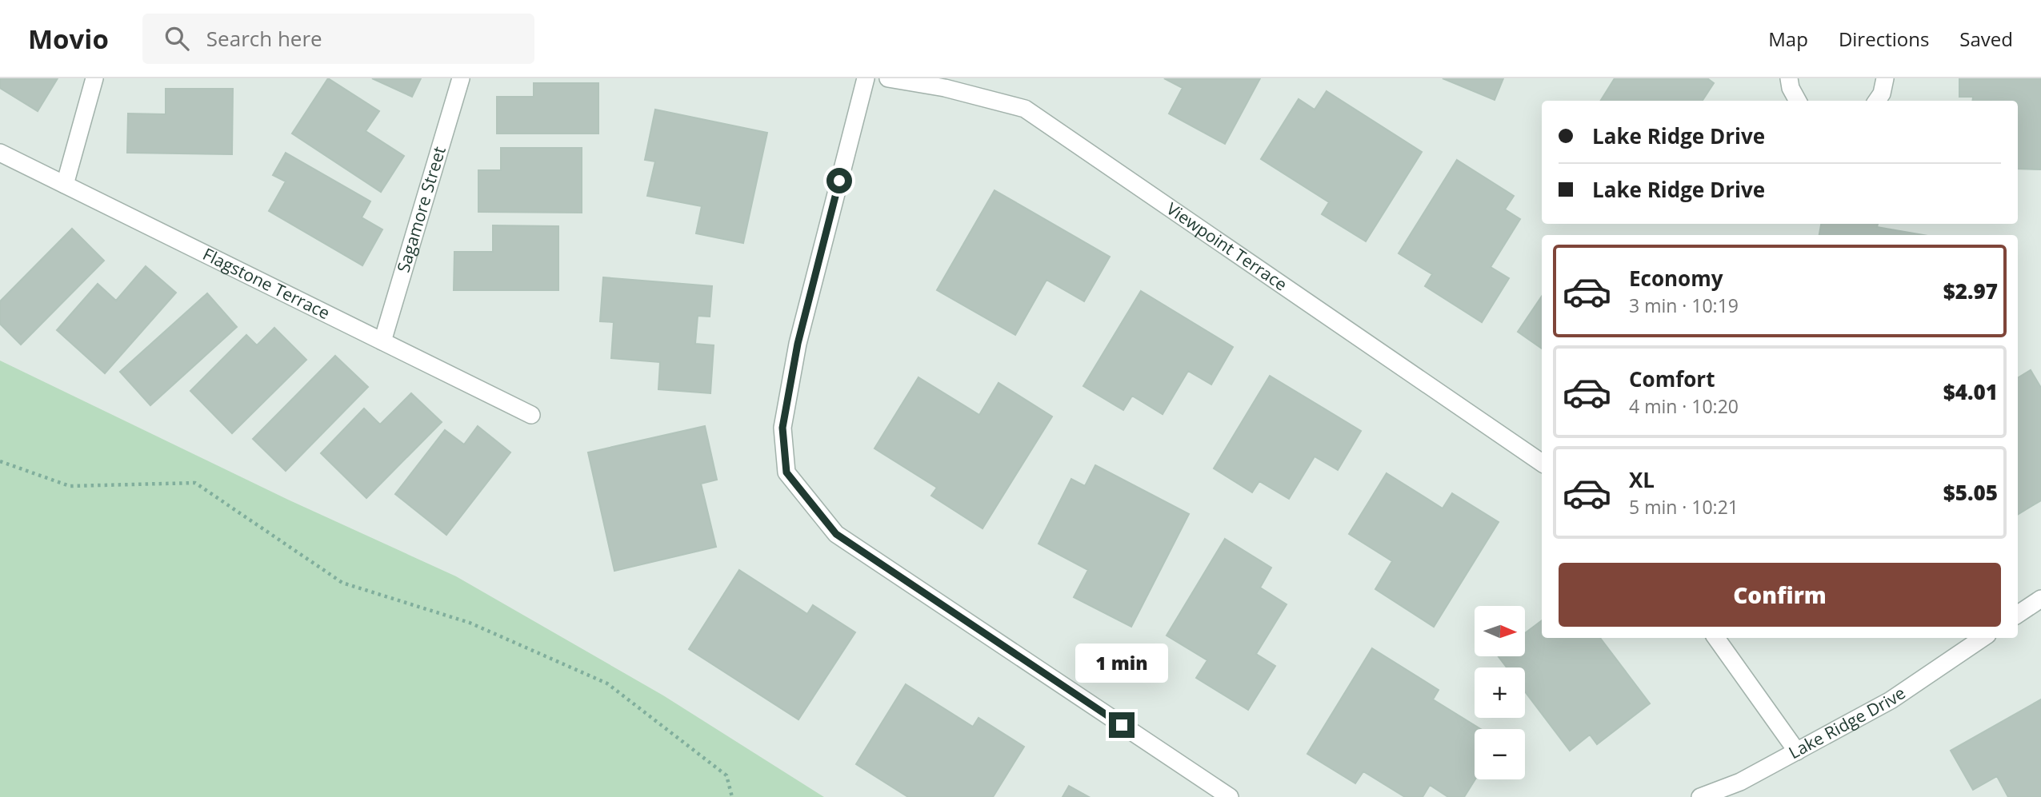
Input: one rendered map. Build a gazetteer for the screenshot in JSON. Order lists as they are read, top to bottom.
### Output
{
  "streets": {
    "street": [
      "Sagamore Street",
      "Viewpoint Terrace",
      "Flagstone Terrace",
      "Lake Ridge Drive"
    ]
  },
  "crossings": [
    ["Sagamore Street", "Flagstone Terrace"]
  ],
  "north": "right",
  "page": {
    "header": "Movio",
    "search": "Search here",
    "nav": ["Map", "Directions", "Saved"],
    "banner": ["Lake Ridge Drive", "Lake Ridge Drive"],
    "list": [
      {
        "name": "Economy",
        "note": "3 min · 10:19",
        "value": "$2.97"
      },
      {
        "name": "Comfort",
        "note": "4 min · 10:20",
        "value": "$4.01"
      },
      {
        "name": "XL",
        "note": "5 min · 10:21",
        "value": "$5.05"
      }
    ],
    "buttons": "Confirm",
    "map_buttons": ["+", "−"],
    "bubble": "1 min"
  }
}
